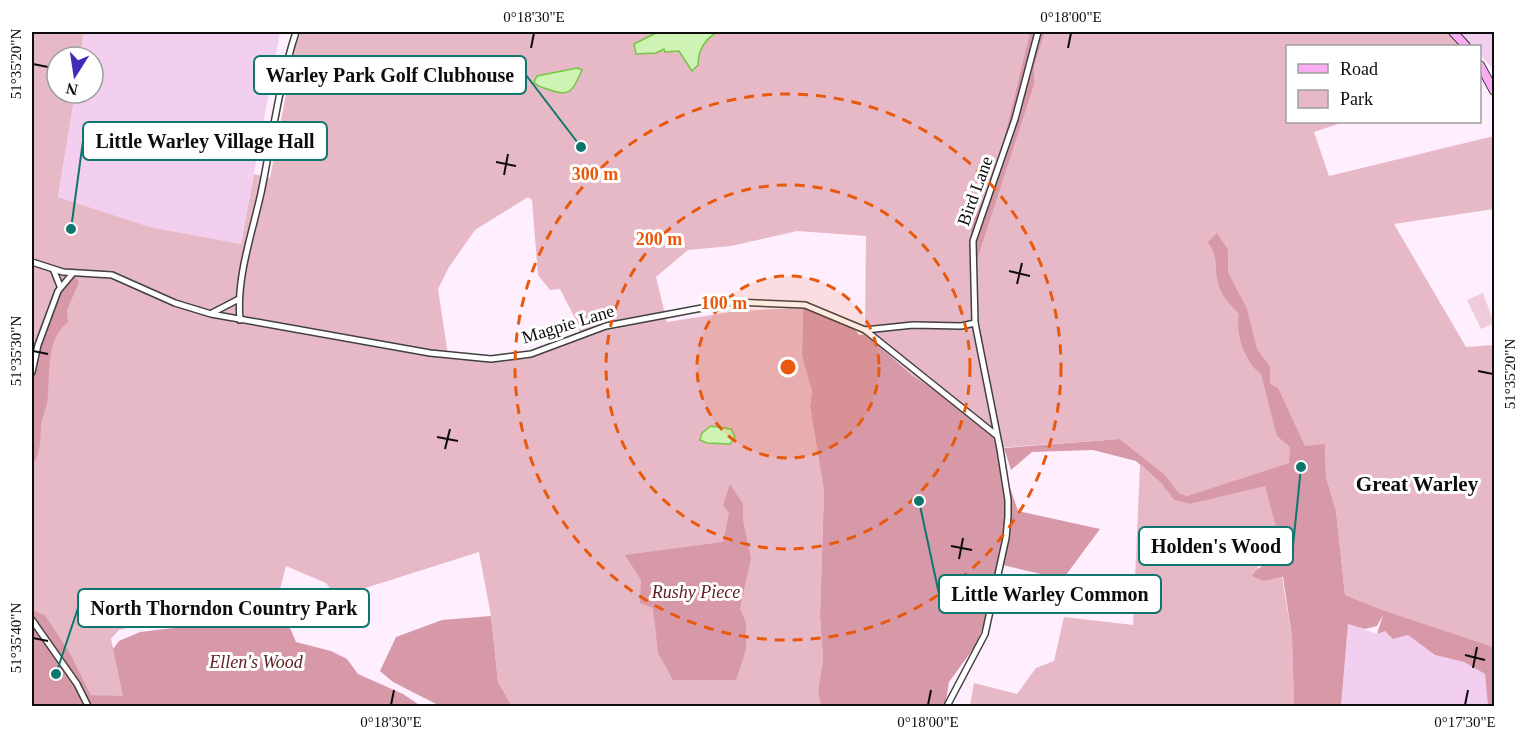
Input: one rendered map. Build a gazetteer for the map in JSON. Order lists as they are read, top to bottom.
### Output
{
  "streets": {
    "street": ["Bird Lane", "Magpie Lane"]
  },
  "crossings": [
    ["Bird Lane", "Magpie Lane"]
  ],
  "districts": ["Great Warley"],
  "parks": ["Rushy Piece", "Ellen's Wood"],
  "places": [
    "Warley Park Golf Clubhouse",
    "Little Warley Village Hall",
    "Holden's Wood",
    "Little Warley Common",
    "North Thorndon Country Park"
  ],
  "legend": ["Road", "Park"],
  "north": "bottom",
  "coordinates": [
    "0°18'30\"E",
    "0°18'00\"E",
    "51°35'20\"N",
    "51°35'30\"N",
    "51°35'40\"N",
    "0°17'30\"E"
  ],
  "rings": ["300 m", "200 m", "100 m"]
}
